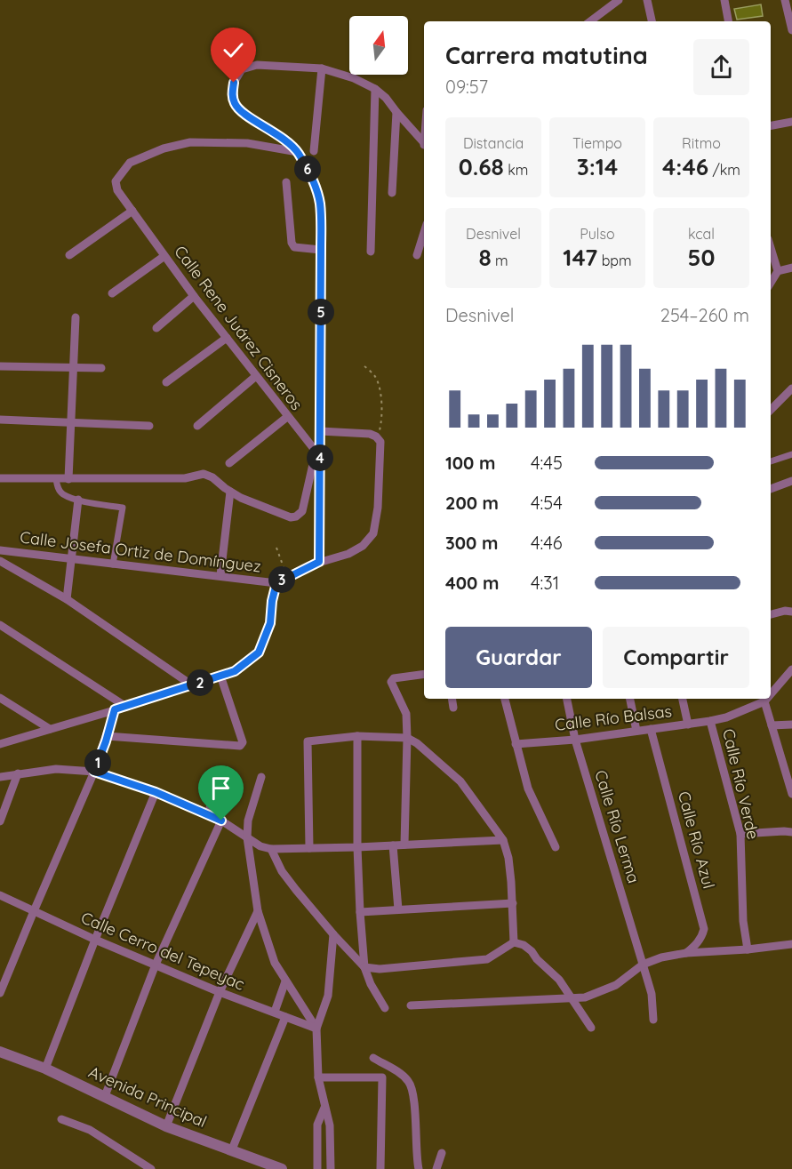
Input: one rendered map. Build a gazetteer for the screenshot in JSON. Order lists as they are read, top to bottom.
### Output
{
  "streets": {
    "street": [
      "Calle Rene Juárez Cisneros",
      "Calle Josefa Ortiz de Domínguez",
      "Calle Río Balsas",
      "Calle Río Verde",
      "Calle Río Lerma",
      "Calle Río Azul",
      "Calle Cerro del Tepeyac",
      "Avenida Principal"
    ]
  },
  "crossings": [
    ["Calle Río Balsas", "Calle Río Verde"],
    ["Calle Río Balsas", "Calle Río Lerma"],
    ["Calle Río Balsas", "Calle Río Azul"]
  ],
  "north": "top",
  "page": {
    "heading": ["Carrera matutina", "09:57"],
    "stats": [
      ["Distancia", "0.68 km"],
      ["Tiempo", "3:14"],
      ["Ritmo", "4:46 /km"],
      ["Desnivel", "8 m"],
      ["Pulso", "147 bpm"],
      ["kcal", "50"]
    ],
    "pins": [
      "6",
      "5",
      "4",
      "3",
      "2",
      "1"
    ],
    "chart": ["Desnivel", "254–260 m"],
    "list": [
      {
        "name": "100 m",
        "note": "4:45"
      },
      {
        "name": "200 m",
        "note": "4:54"
      },
      {
        "name": "300 m",
        "note": "4:46"
      },
      {
        "name": "400 m",
        "note": "4:31"
      }
    ],
    "buttons": ["Guardar", "Compartir"]
  }
}
